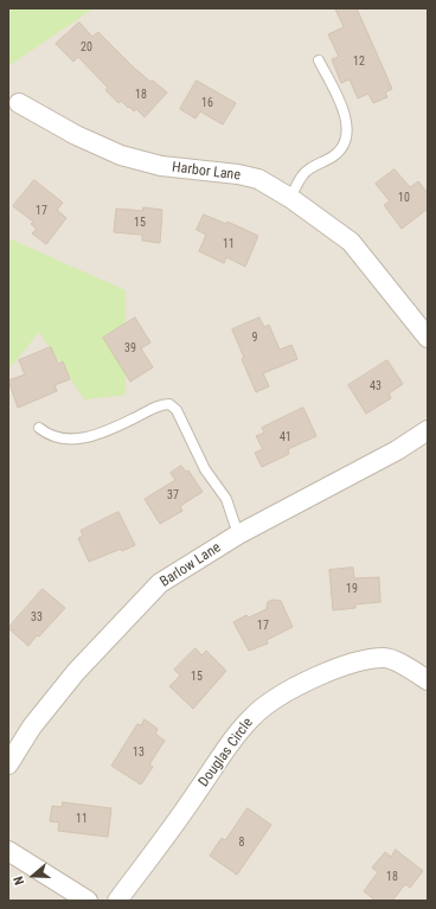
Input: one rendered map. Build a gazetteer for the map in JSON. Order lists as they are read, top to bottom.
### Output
{
  "streets": {
    "street": ["Harbor Lane", "Barlow Lane", "Douglas Circle"]
  },
  "house_numbers": [
    "20",
    "12",
    "18",
    "16",
    "10",
    "17",
    "15",
    "11",
    "9",
    "39",
    "43",
    "41",
    "37",
    "19",
    "33",
    "17",
    "15",
    "13",
    "11",
    "8",
    "18"
  ],
  "north": "left"
}
